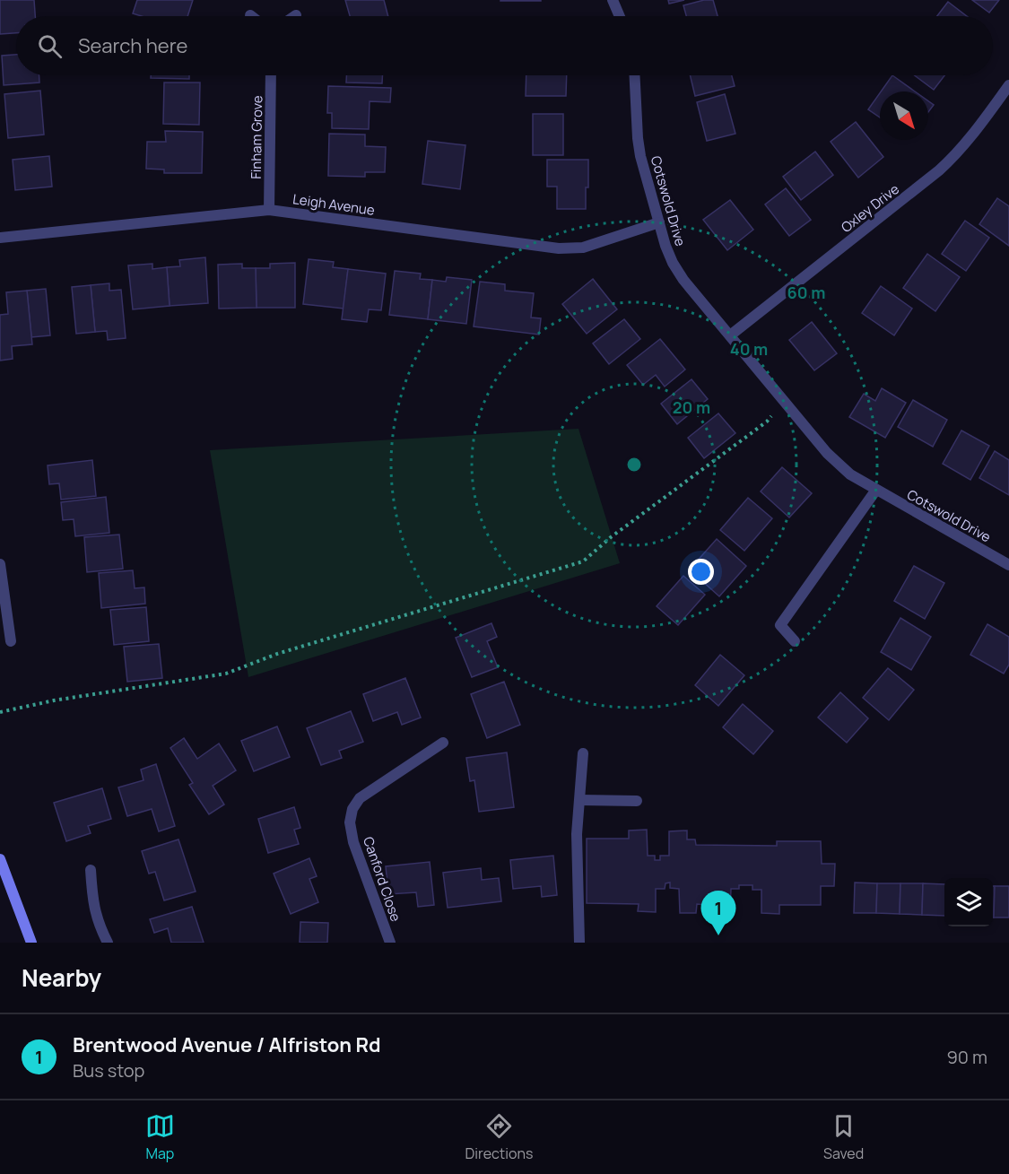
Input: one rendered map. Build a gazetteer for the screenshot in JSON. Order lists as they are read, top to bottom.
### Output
{
  "streets": {
    "street": [
      "Finham Grove",
      "Cotswold Drive",
      "Leigh Avenue",
      "Oxley Drive",
      "Canford Close"
    ]
  },
  "crossings": [
    ["Finham Grove", "Leigh Avenue"],
    ["Cotswold Drive", "Leigh Avenue"],
    ["Cotswold Drive", "Oxley Drive"]
  ],
  "north": "bottom right",
  "page": {
    "search": "Search here",
    "pins": "1",
    "heading": "Nearby",
    "list": [
      {
        "mark": "1",
        "name": "Brentwood Avenue / Alfriston Rd",
        "note": "Bus stop",
        "value": "90 m"
      }
    ],
    "nav": ["Map", "Directions", "Saved"]
  },
  "rings": ["60 m", "40 m", "20 m"]
}
